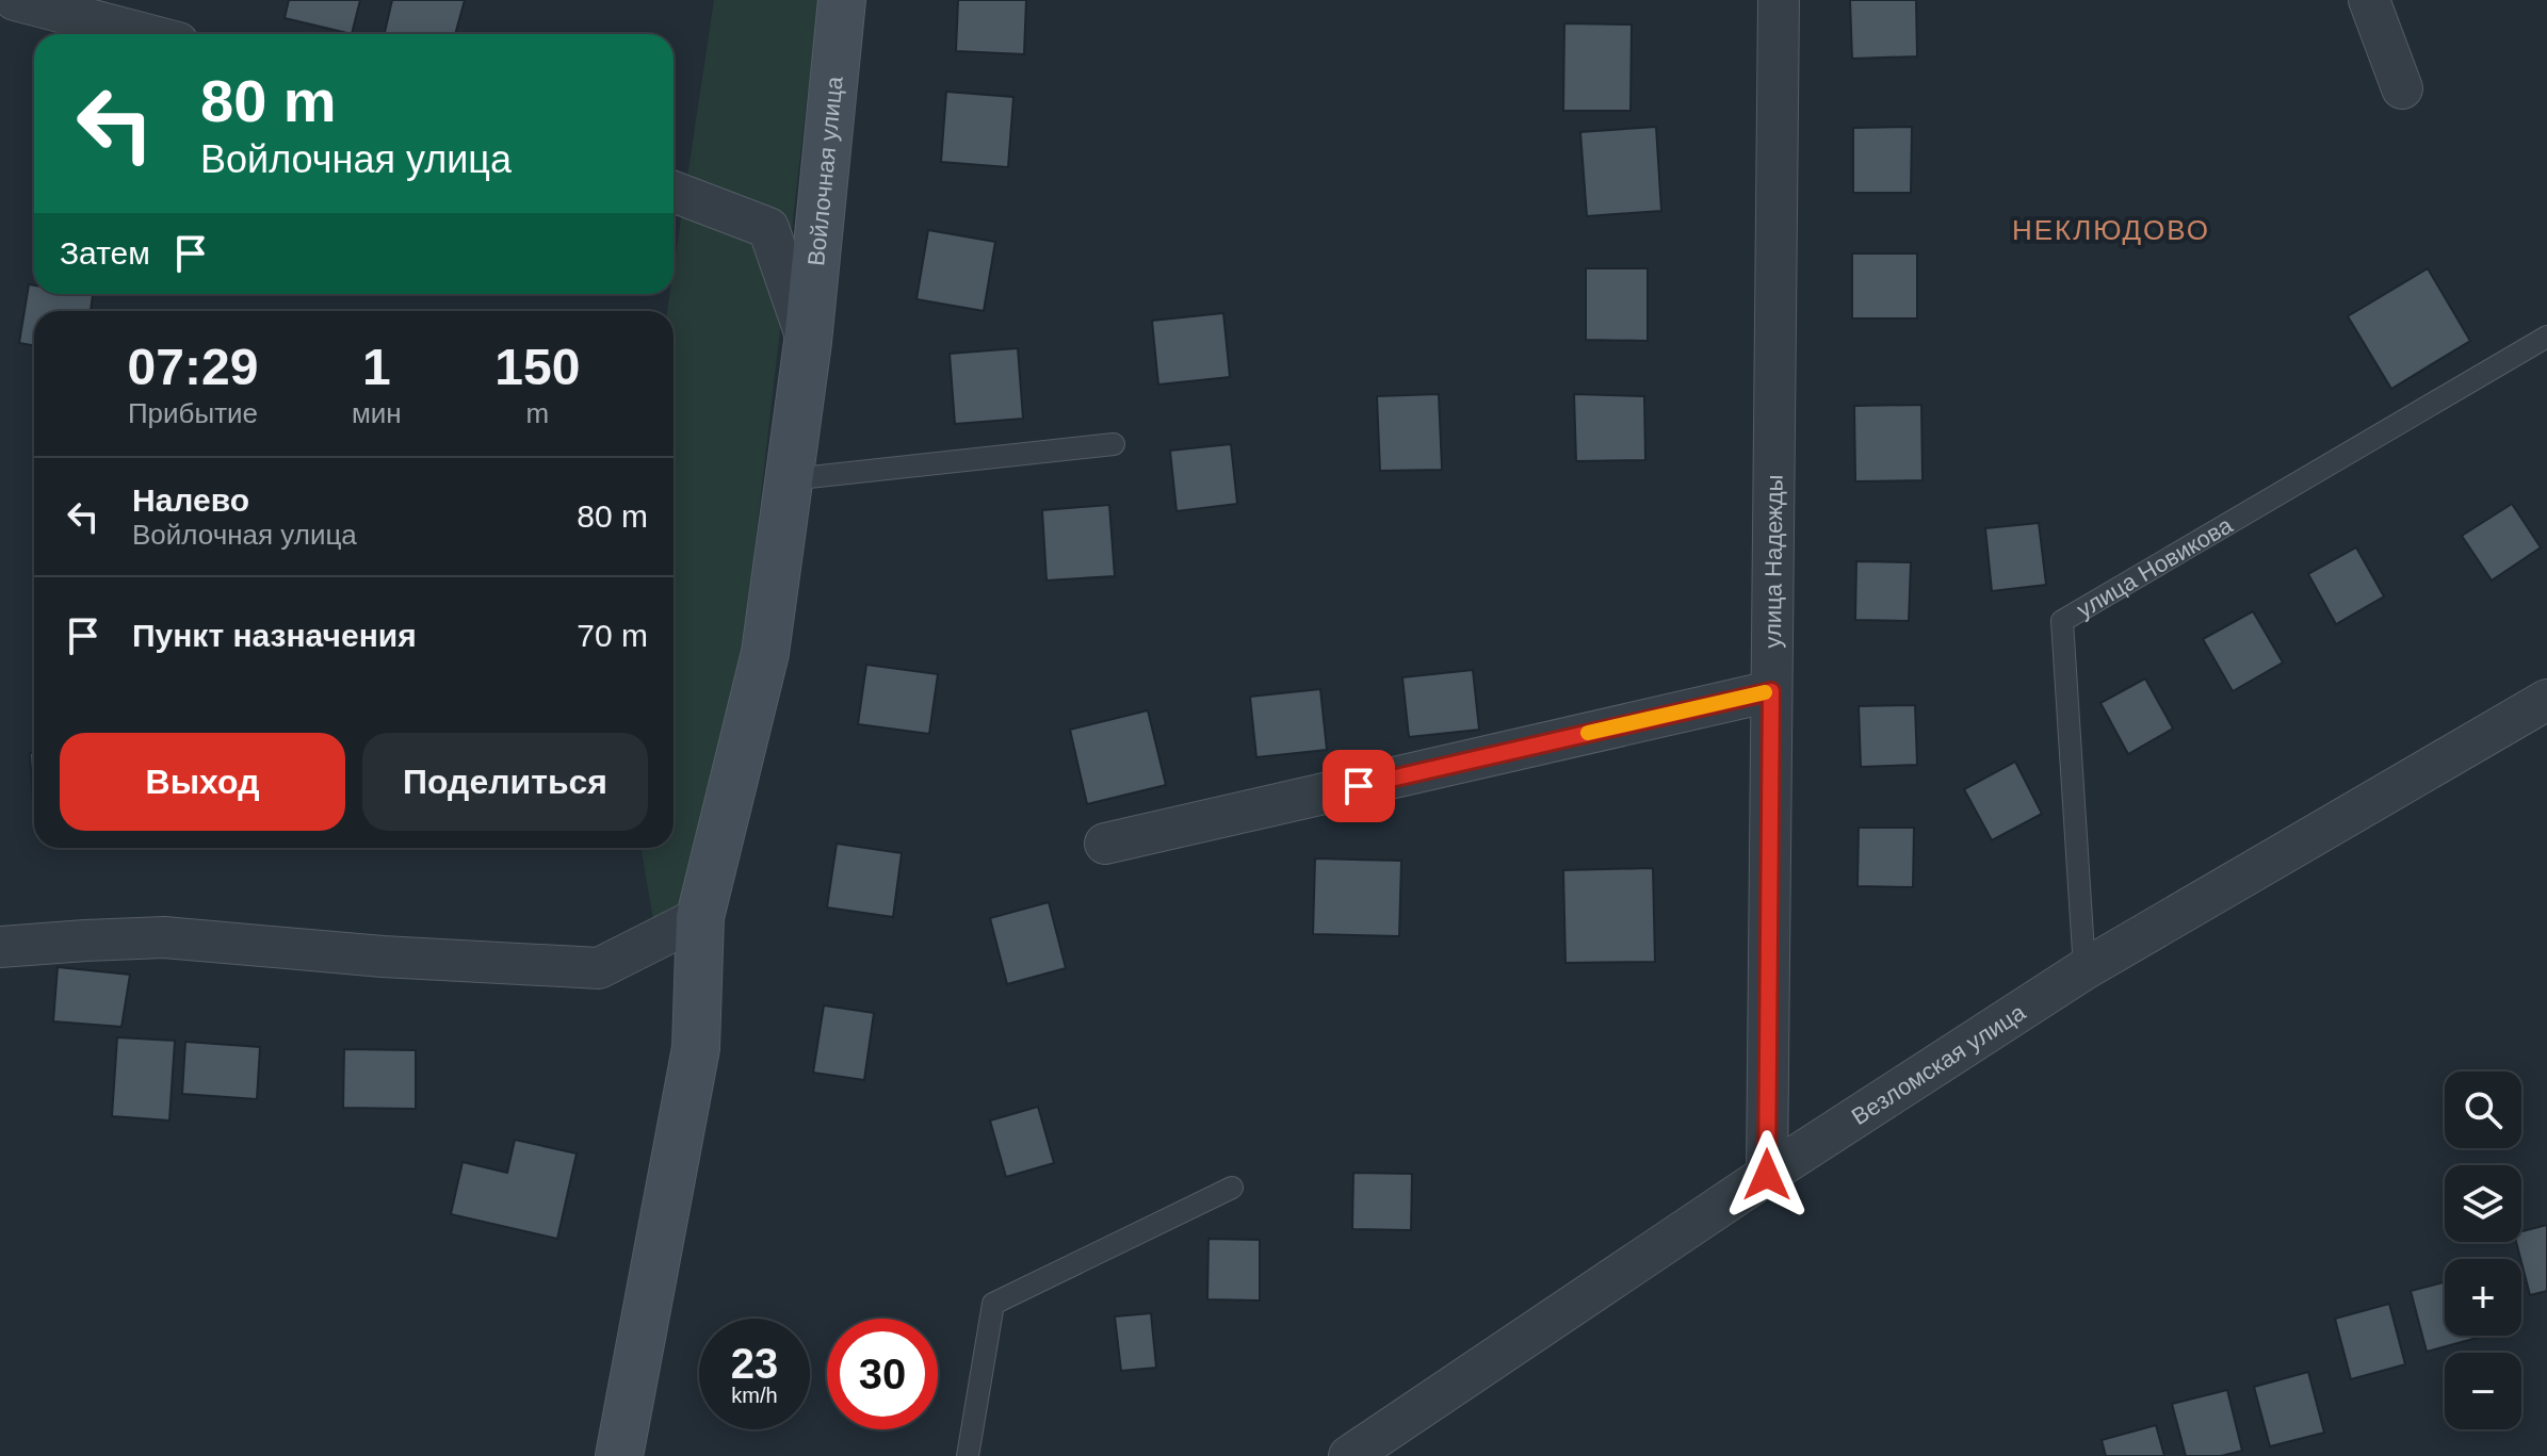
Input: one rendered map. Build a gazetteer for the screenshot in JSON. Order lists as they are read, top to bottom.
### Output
{
  "streets": {
    "street": ["Войлочная улица", "улица Надежды", "Везломская улица"],
    "lane": ["улица Новикова"]
  },
  "crossings": [
    ["улица Надежды", "Везломская улица"],
    ["улица Новикова", "Везломская улица"]
  ],
  "districts": ["НЕКЛЮДОВО"],
  "page": {
    "turn": ["80 m", "Войлочная улица"],
    "then": "Затем",
    "eta": [
      "07:29",
      "Прибытие",
      "1",
      "мин",
      "150",
      "m"
    ],
    "list": [
      {
        "name": "Налево",
        "note": "Войлочная улица",
        "value": "80 m"
      },
      {
        "name": "Пункт назначения",
        "value": "70 m"
      }
    ],
    "buttons": ["Выход", "Поделиться"],
    "map_buttons": ["+", "−"],
    "speed": "23 km/h",
    "limit": "30"
  }
}
